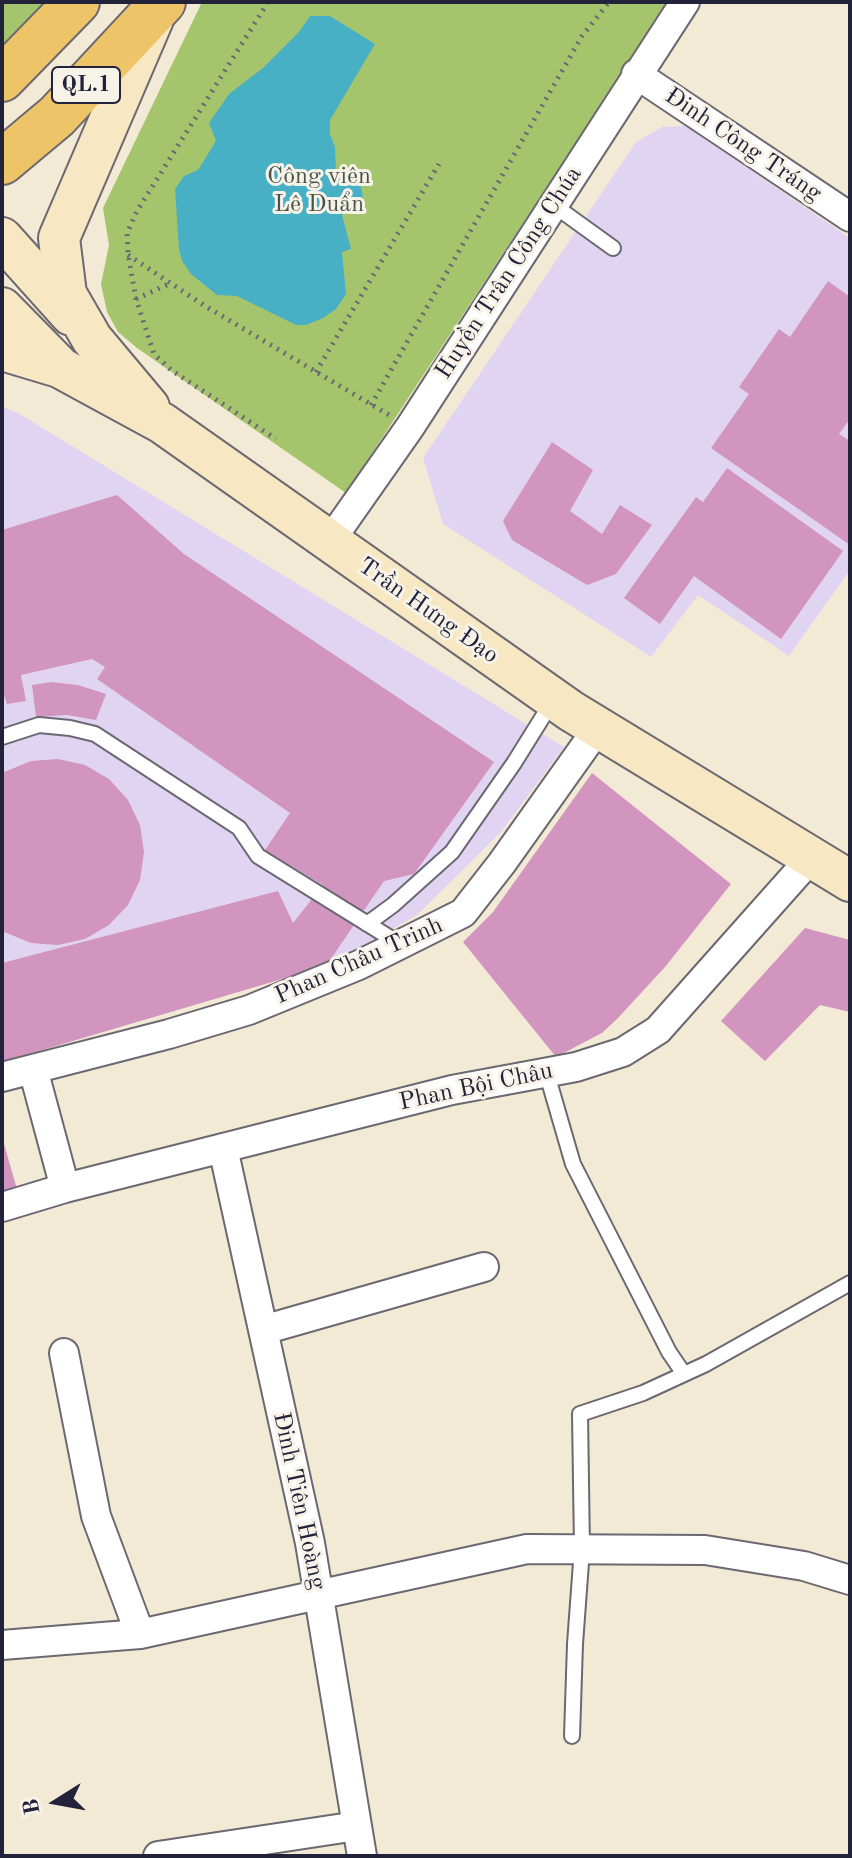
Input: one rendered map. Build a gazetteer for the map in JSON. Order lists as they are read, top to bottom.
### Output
{
  "streets": {
    "highway": ["QL.1"],
    "main road": ["Trần Hưng Đạo"],
    "street": [
      "Đinh Công Tráng",
      "Huyền Trân Công Chúa",
      "Phan Châu Trinh",
      "Phan Bội Châu",
      "Đinh Tiên Hoàng"
    ]
  },
  "crossings": [
    ["Đinh Công Tráng", "Huyền Trân Công Chúa"],
    ["Huyền Trân Công Chúa", "Trần Hưng Đạo"],
    ["Trần Hưng Đạo", "Phan Châu Trinh"],
    ["Trần Hưng Đạo", "Phan Bội Châu"],
    ["Phan Bội Châu", "Đinh Tiên Hoàng"]
  ],
  "parks": ["Công viên Lê Duẩn"],
  "north": "left"
}
